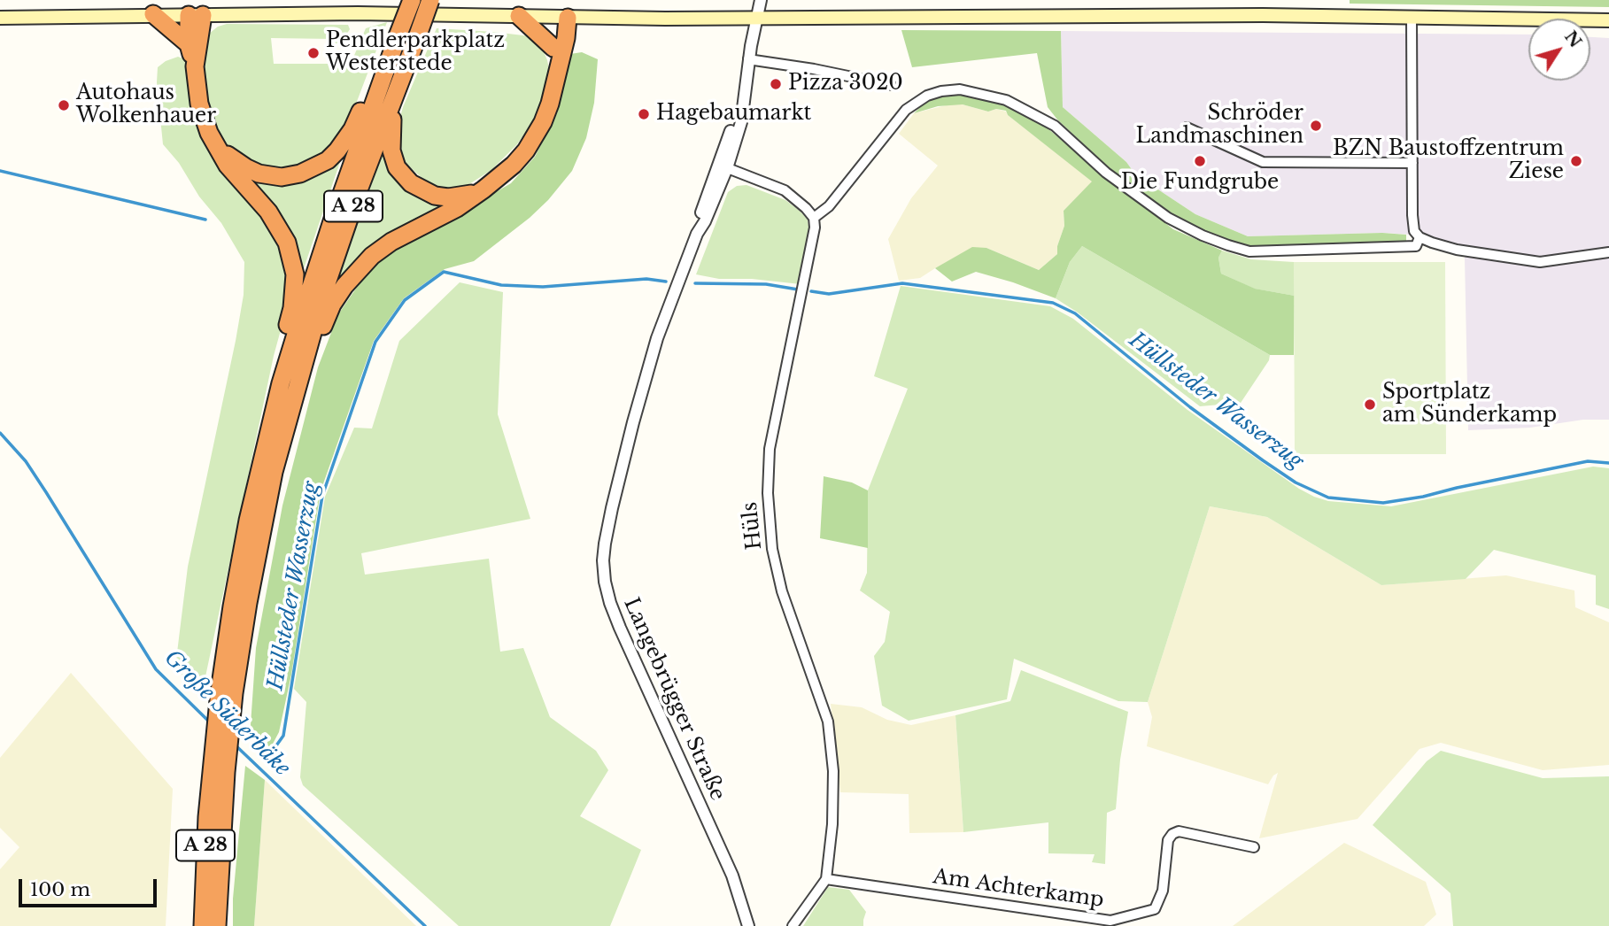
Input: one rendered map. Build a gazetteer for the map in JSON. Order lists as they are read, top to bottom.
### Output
{
  "streets": {
    "highway": ["A 28"],
    "street": ["Hüls", "Langebrügger Straße", "Am Achterkamp"]
  },
  "crossings": [
    ["Hüls", "Am Achterkamp"]
  ],
  "water": ["Hüllsteder Wasserzug", "Große Süderbäke"],
  "places": [
    "Pendlerparkplatz Westerstede",
    "Pizza 3020",
    "Autohaus Wolkenhauer",
    "Hagebaumarkt",
    "Schröder Landmaschinen",
    "Die Fundgrube",
    "BZN Baustoffzentrum Ziese",
    "Sportplatz am Sünderkamp"
  ],
  "scale_bar": "100 m",
  "north": "top right"
}
